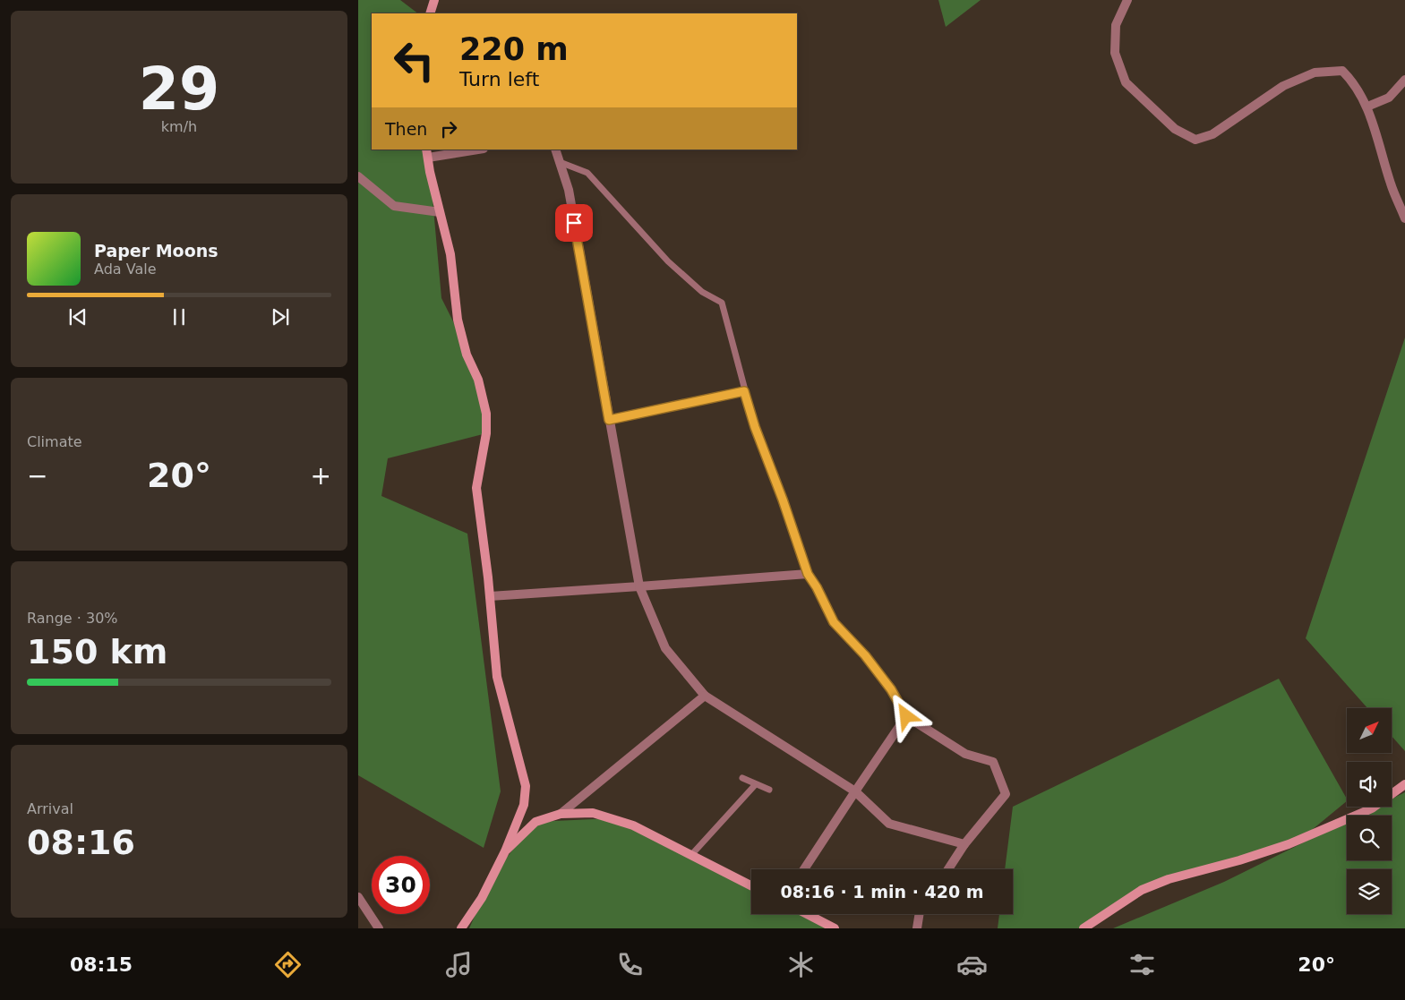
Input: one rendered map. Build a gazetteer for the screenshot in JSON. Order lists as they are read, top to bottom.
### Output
{
  "north": "top right",
  "page": {
    "tile": [
      ["29", "km/h"],
      "Climate",
      ["Range · 30%", "150 km"],
      ["Arrival", "08:16"]
    ],
    "turn": ["220 m", "Turn left"],
    "then": "Then",
    "song": ["Paper Moons", "Ada Vale"],
    "heat": ["−", "20°", "+"],
    "limit": "30",
    "trip": "08:16 · 1 min · 420 m",
    "tabs": ["08:15", "20°"]
  }
}
